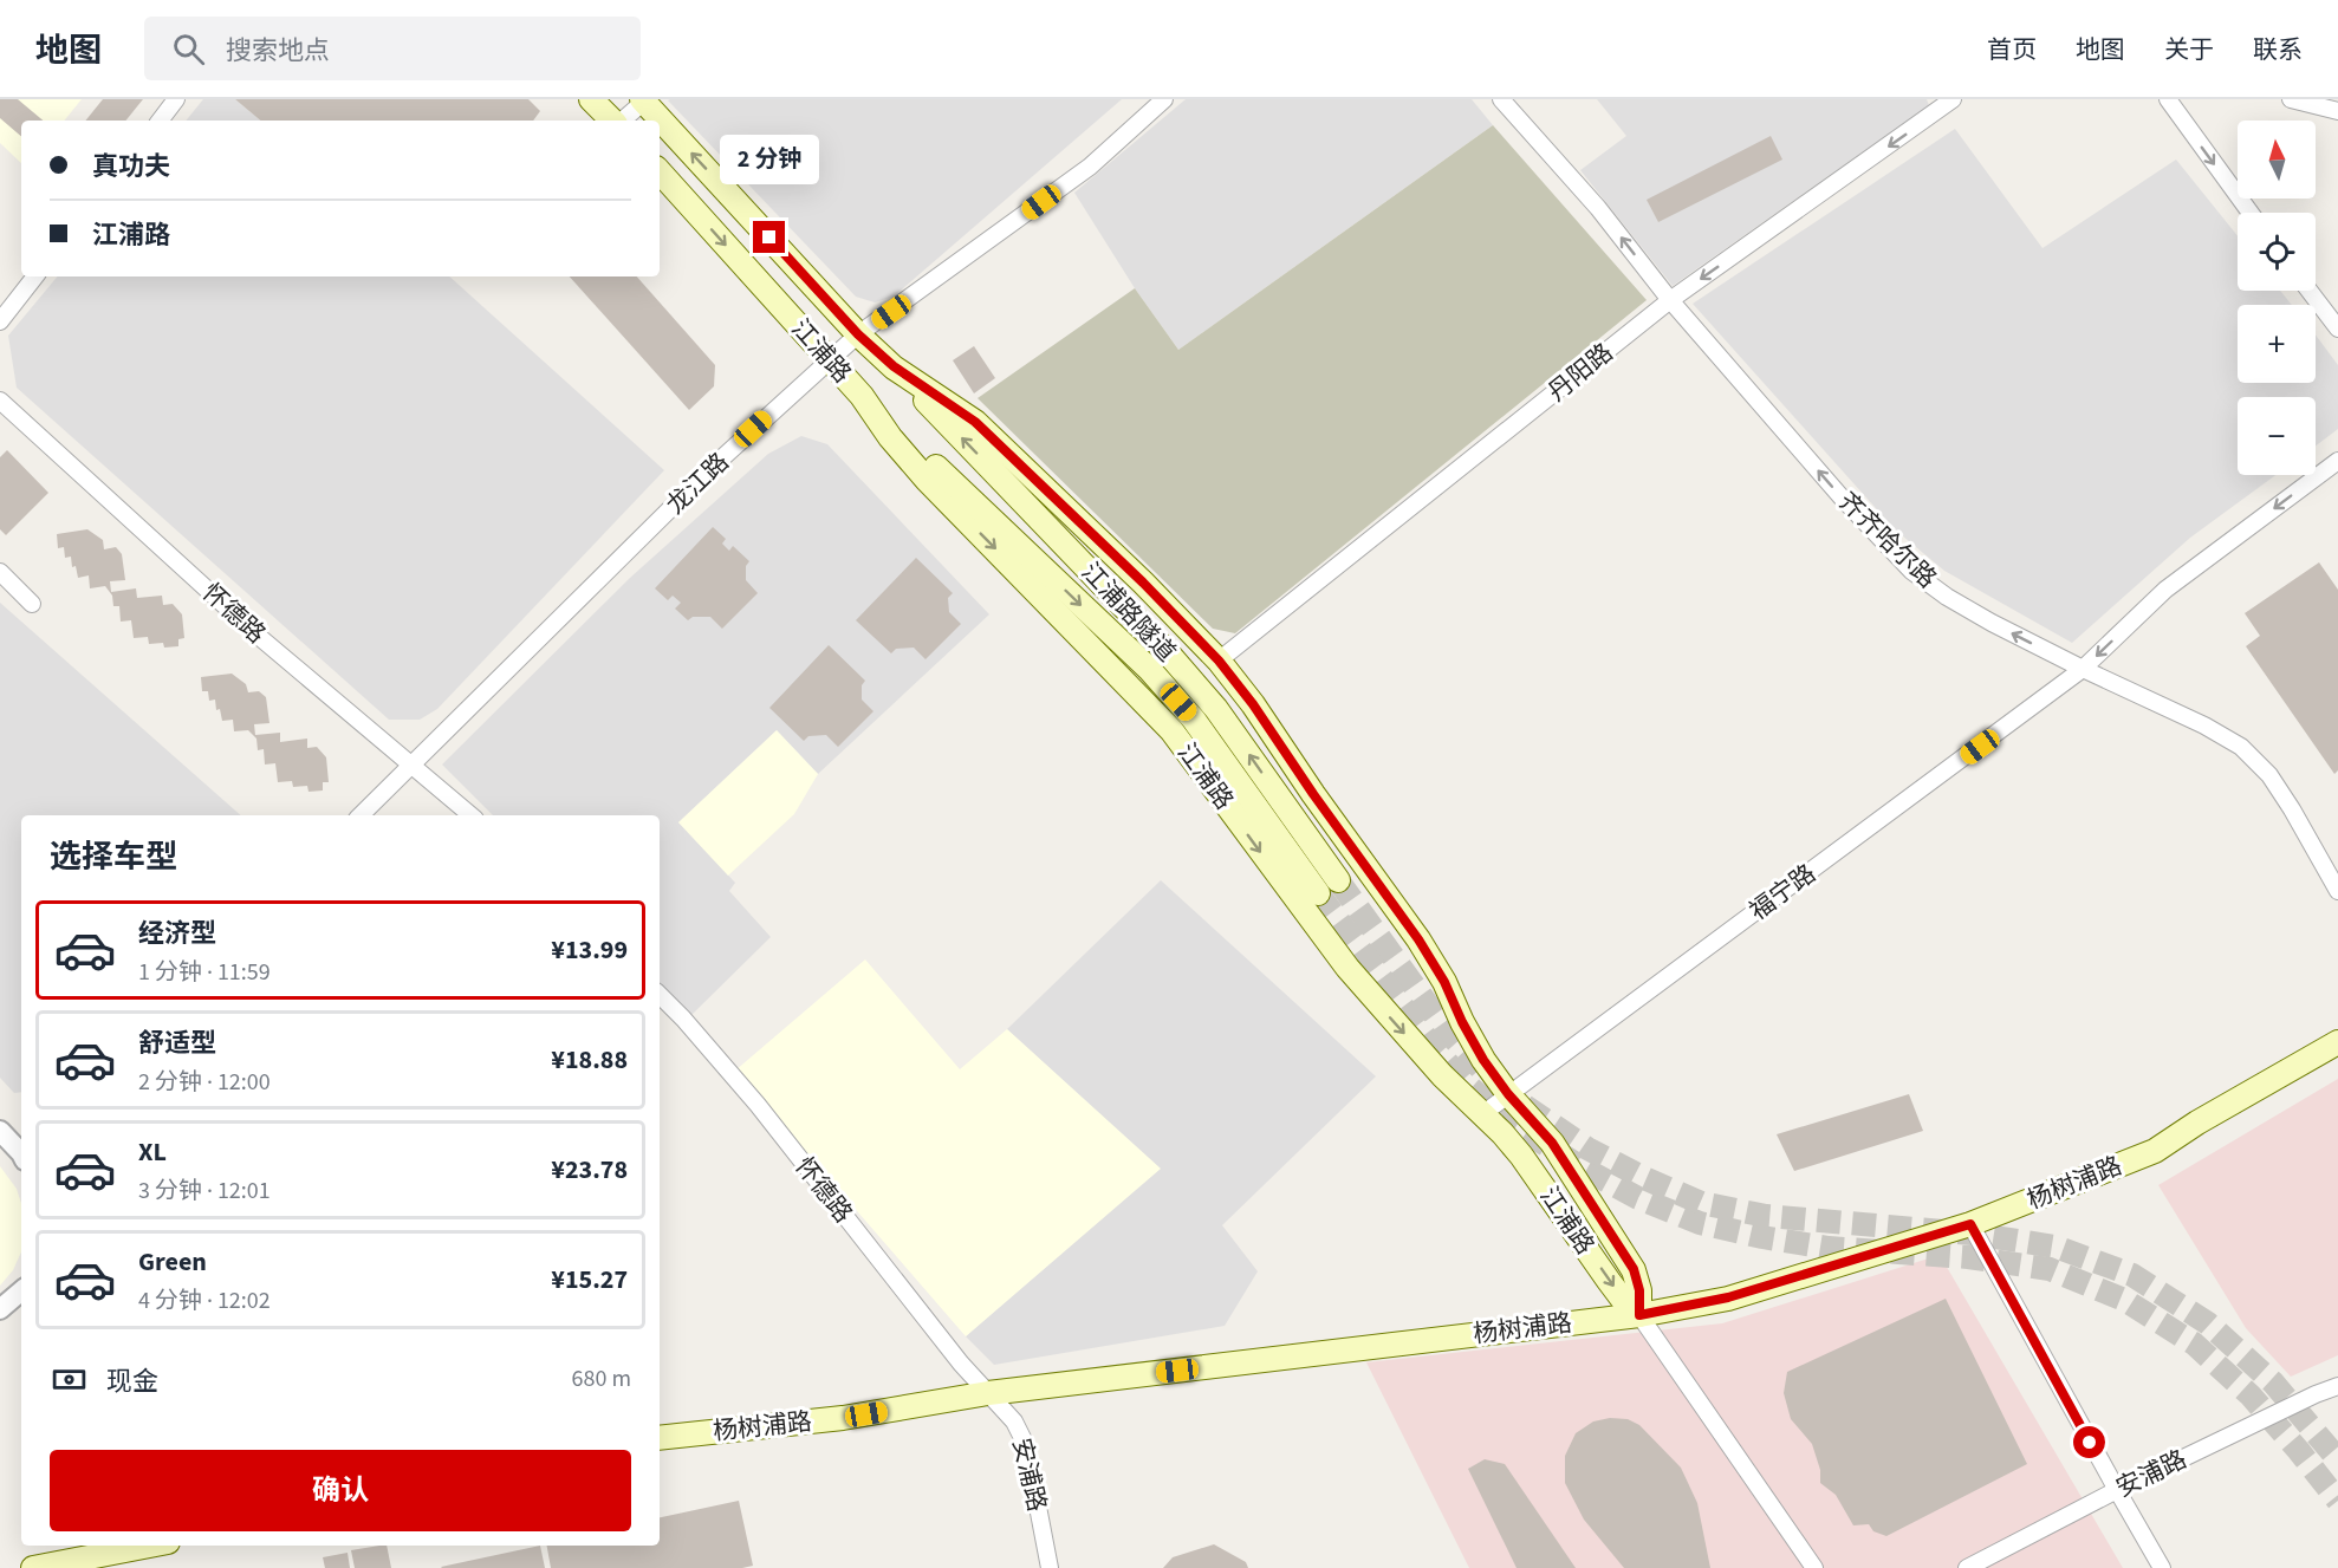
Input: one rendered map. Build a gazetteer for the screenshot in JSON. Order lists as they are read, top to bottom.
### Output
{
  "streets": {
    "main road": ["江浦路", "江浦路隧道", "杨树浦路"],
    "street": [
      "丹阳路",
      "龙江路",
      "齐齐哈尔路",
      "怀德路",
      "福宁路",
      "安浦路"
    ]
  },
  "crossings": [
    ["江浦路", "丹阳路"],
    ["江浦路", "龙江路"],
    ["江浦路", "江浦路隧道"],
    ["江浦路", "福宁路"],
    ["江浦路", "杨树浦路"],
    ["丹阳路", "齐齐哈尔路"],
    ["龙江路", "怀德路"],
    ["齐齐哈尔路", "福宁路"],
    ["怀德路", "杨树浦路"],
    ["怀德路", "安浦路"],
    ["杨树浦路", "安浦路"]
  ],
  "one_way": ["丹阳路", "齐齐哈尔路"],
  "north": "top",
  "page": {
    "header": "地图",
    "search": "搜索地点",
    "nav": [
      "首页",
      "地图",
      "关于",
      "联系"
    ],
    "map_buttons": ["+", "−"],
    "banner": ["真功夫", "江浦路"],
    "bubble": "2 分钟",
    "heading": "选择车型",
    "list": [
      {
        "name": "经济型",
        "note": "1 分钟 · 11:59",
        "value": "¥13.99"
      },
      {
        "name": "舒适型",
        "note": "2 分钟 · 12:00",
        "value": "¥18.88"
      },
      {
        "name": "XL",
        "note": "3 分钟 · 12:01",
        "value": "¥23.78"
      },
      {
        "name": "Green",
        "note": "4 分钟 · 12:02",
        "value": "¥15.27"
      }
    ],
    "pay": ["现金", "680 m"],
    "buttons": "确认"
  }
}
